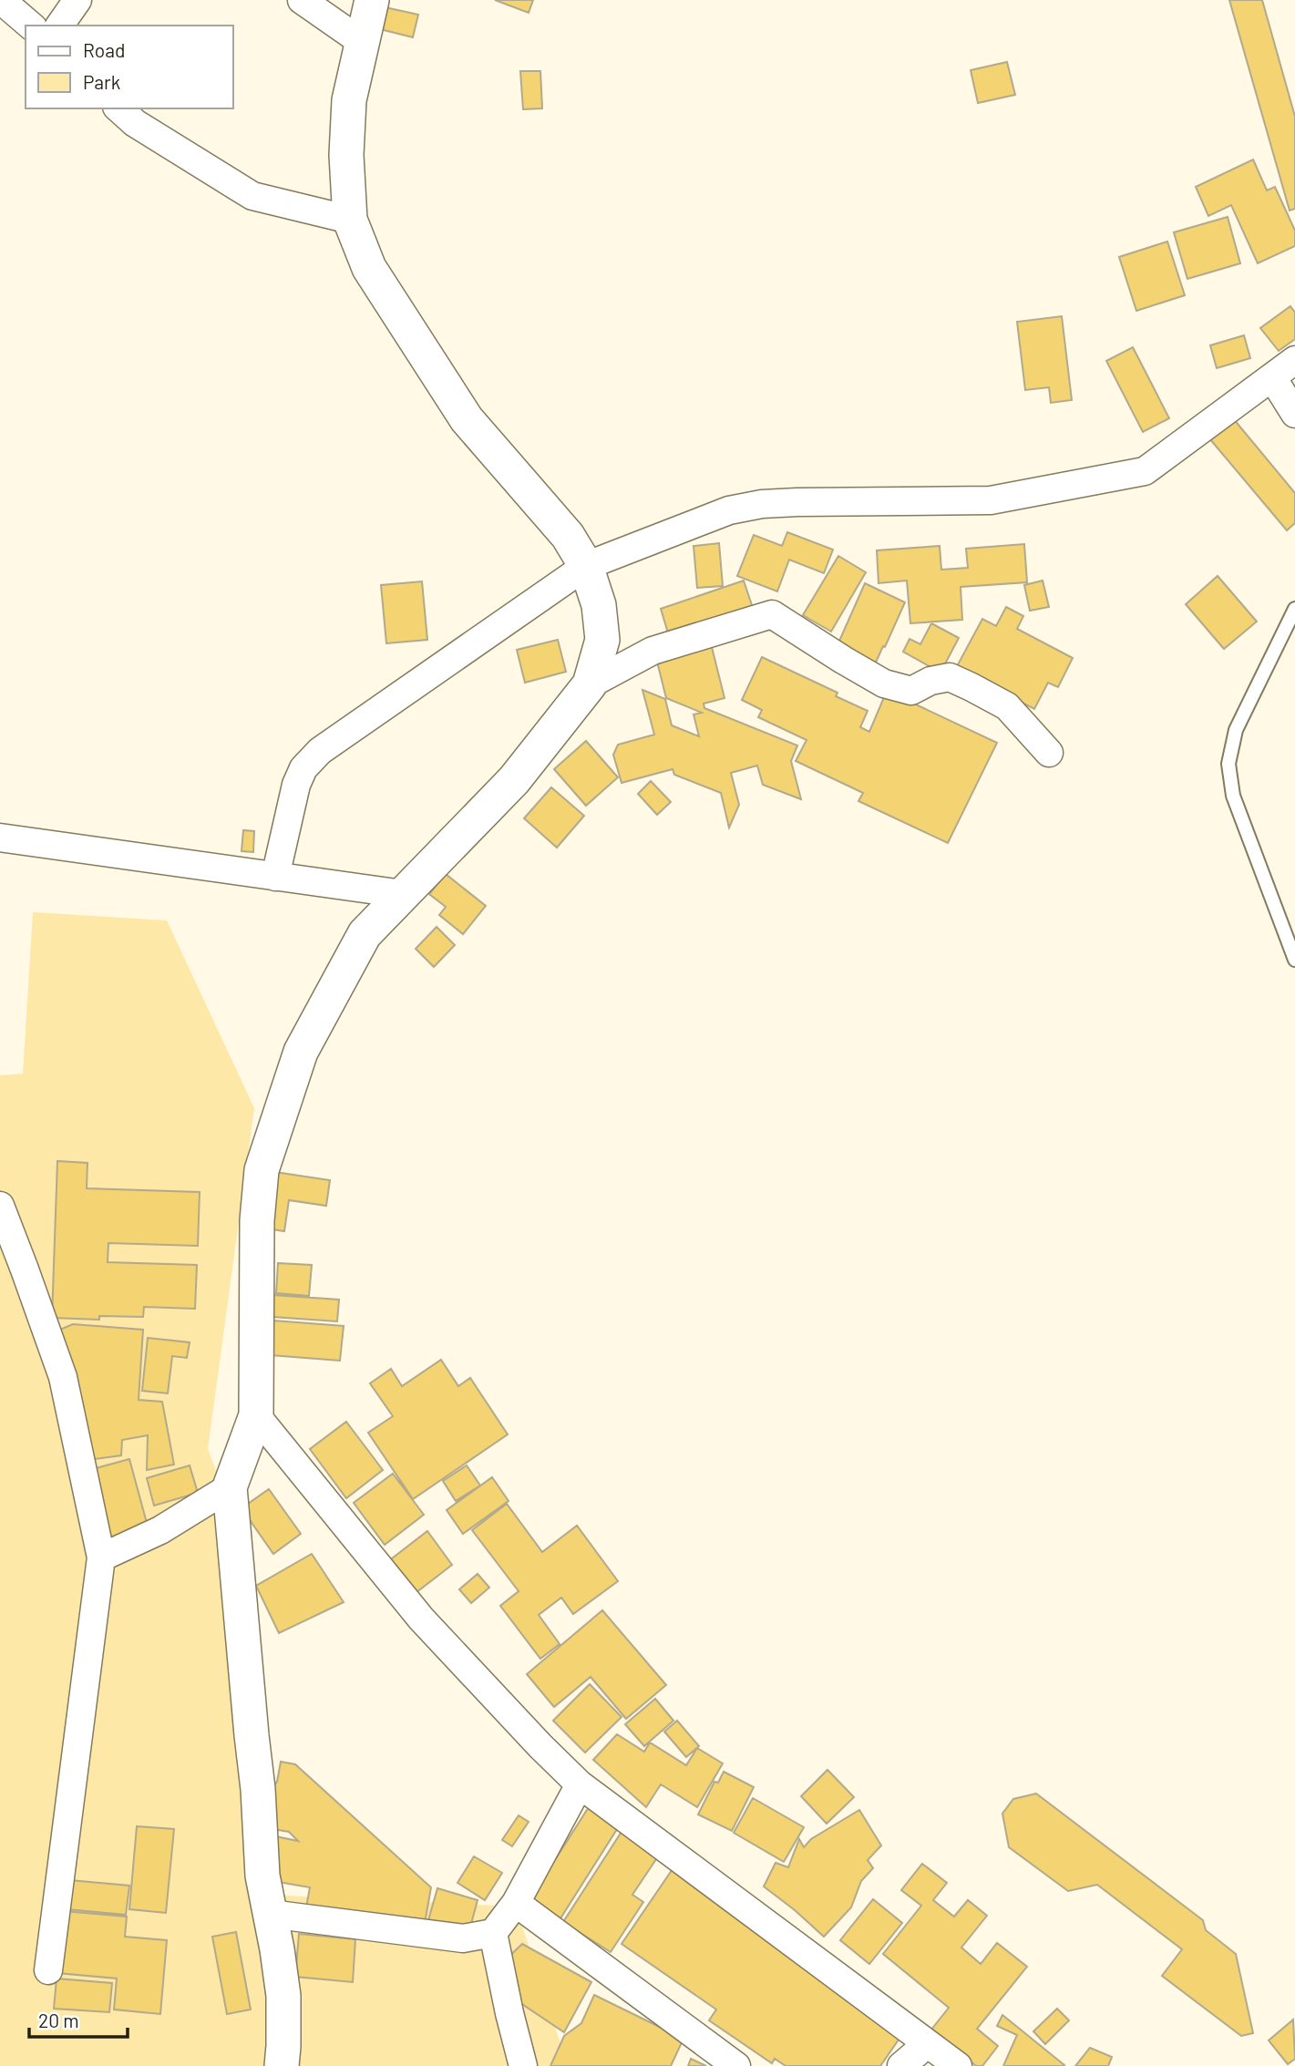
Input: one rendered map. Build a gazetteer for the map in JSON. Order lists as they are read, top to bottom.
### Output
{
  "legend": ["Road", "Park"],
  "scale_bar": "20 m"
}
